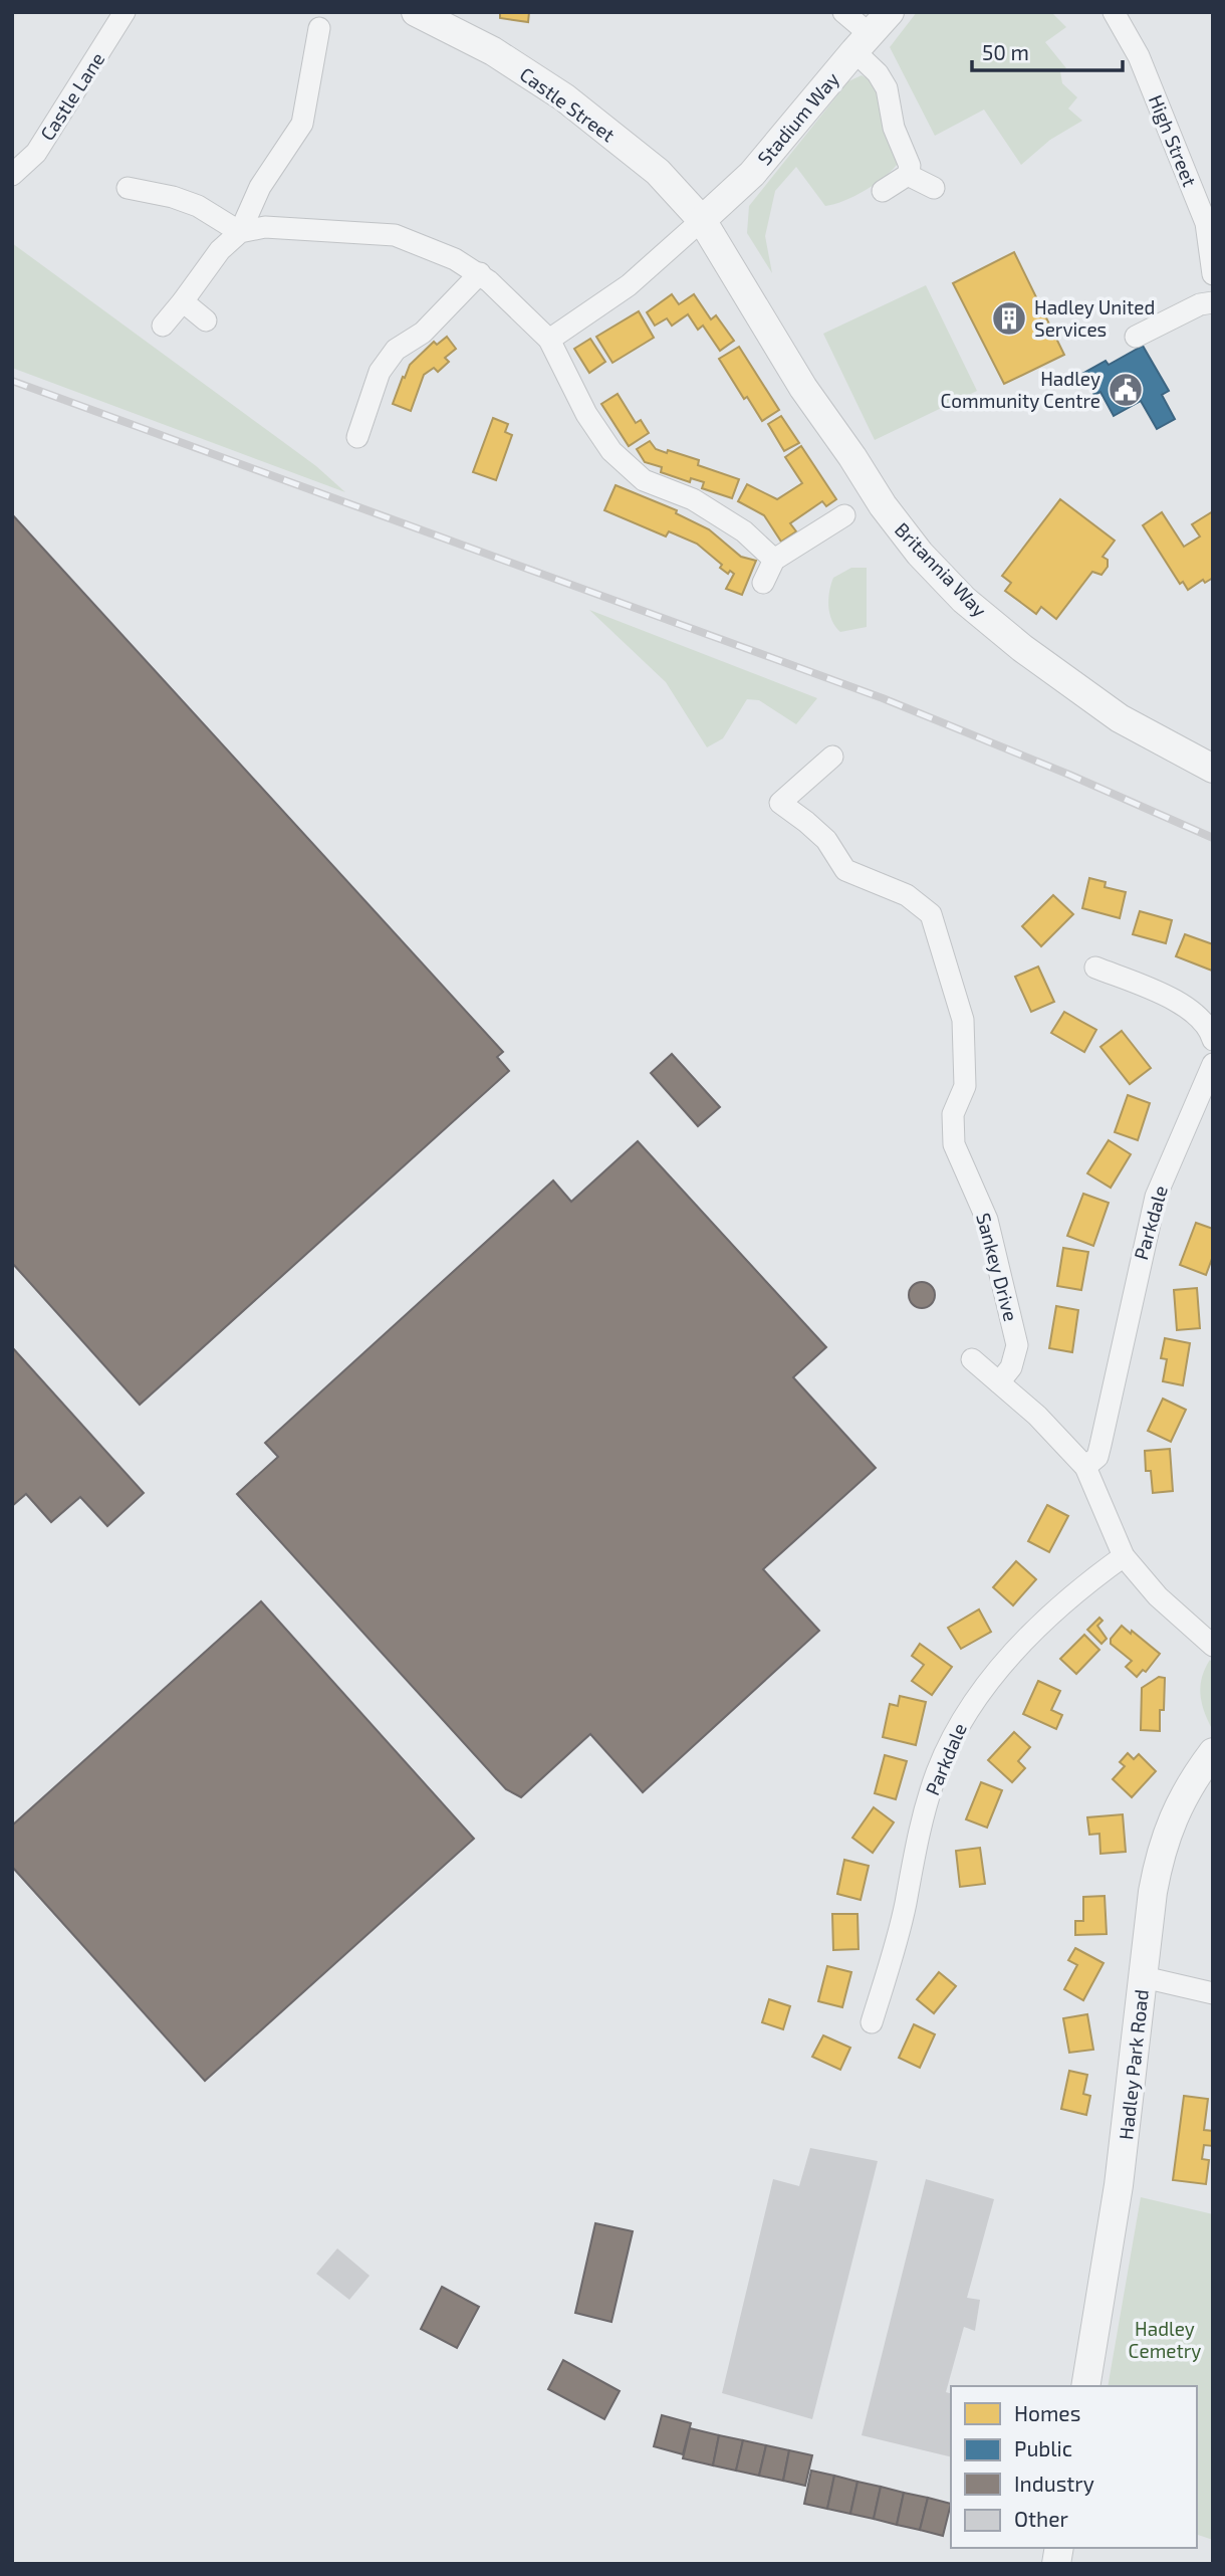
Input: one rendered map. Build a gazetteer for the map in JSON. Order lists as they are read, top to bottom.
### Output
{
  "streets": {
    "street": [
      "Castle Lane",
      "Castle Street",
      "Stadium Way",
      "High Street",
      "Britannia Way",
      "Parkdale",
      "Sankey Drive",
      "Hadley Park Road"
    ]
  },
  "crossings": [
    ["Castle Street", "Stadium Way"],
    ["Castle Street", "Britannia Way"],
    ["Stadium Way", "Britannia Way"]
  ],
  "parks": ["Hadley Cemetry"],
  "places": {
    "building": ["Hadley United Services"],
    "public building": ["Hadley Community Centre"]
  },
  "legend": [
    "Homes",
    "Public",
    "Industry",
    "Other"
  ],
  "scale_bar": "50 m"
}
